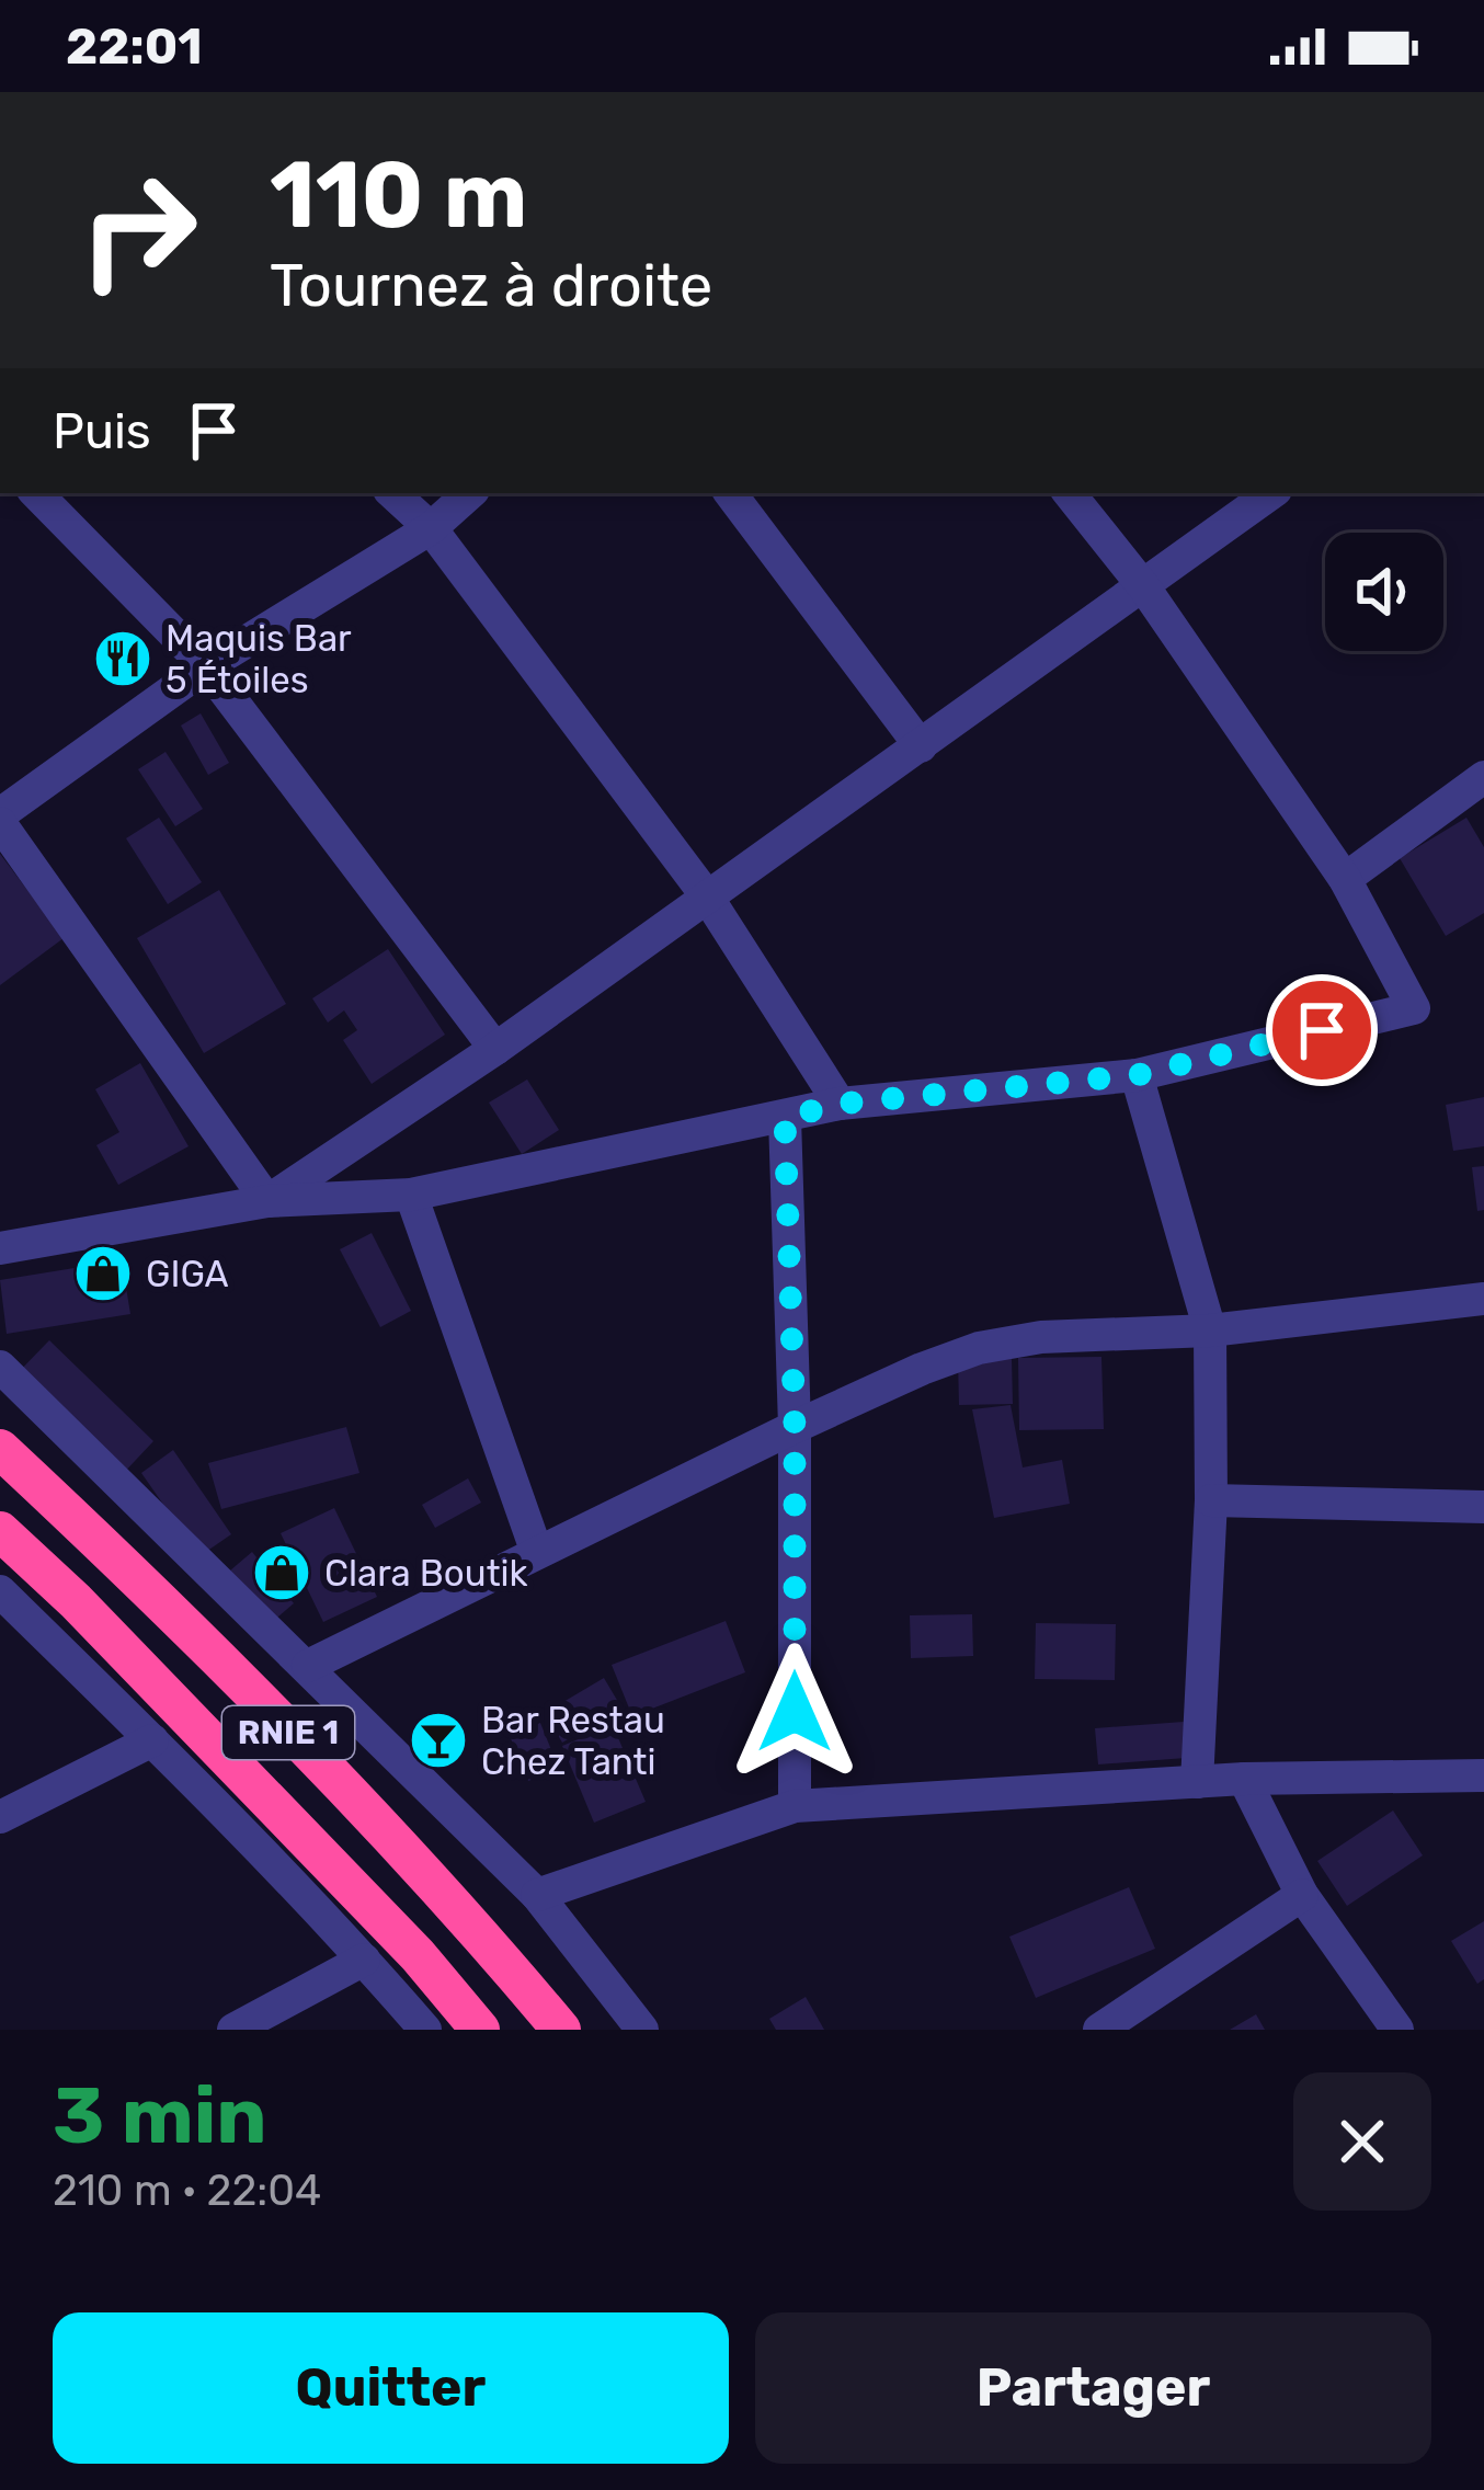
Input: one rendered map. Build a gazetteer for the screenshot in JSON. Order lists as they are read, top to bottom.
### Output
{
  "streets": {
    "highway": ["RNIE 1"]
  },
  "places": {
    "restaurant": ["Maquis Bar 5 Étoiles"],
    "shop": ["GIGA", "Clara Boutik"],
    "bar": ["Bar Restau Chez Tanti"]
  },
  "page": {
    "status": "22:01",
    "turn": ["110 m", "Tournez à droite"],
    "then": "Puis",
    "heading": ["3 min", "210 m · 22:04"],
    "buttons": ["Quitter", "Partager"]
  }
}
